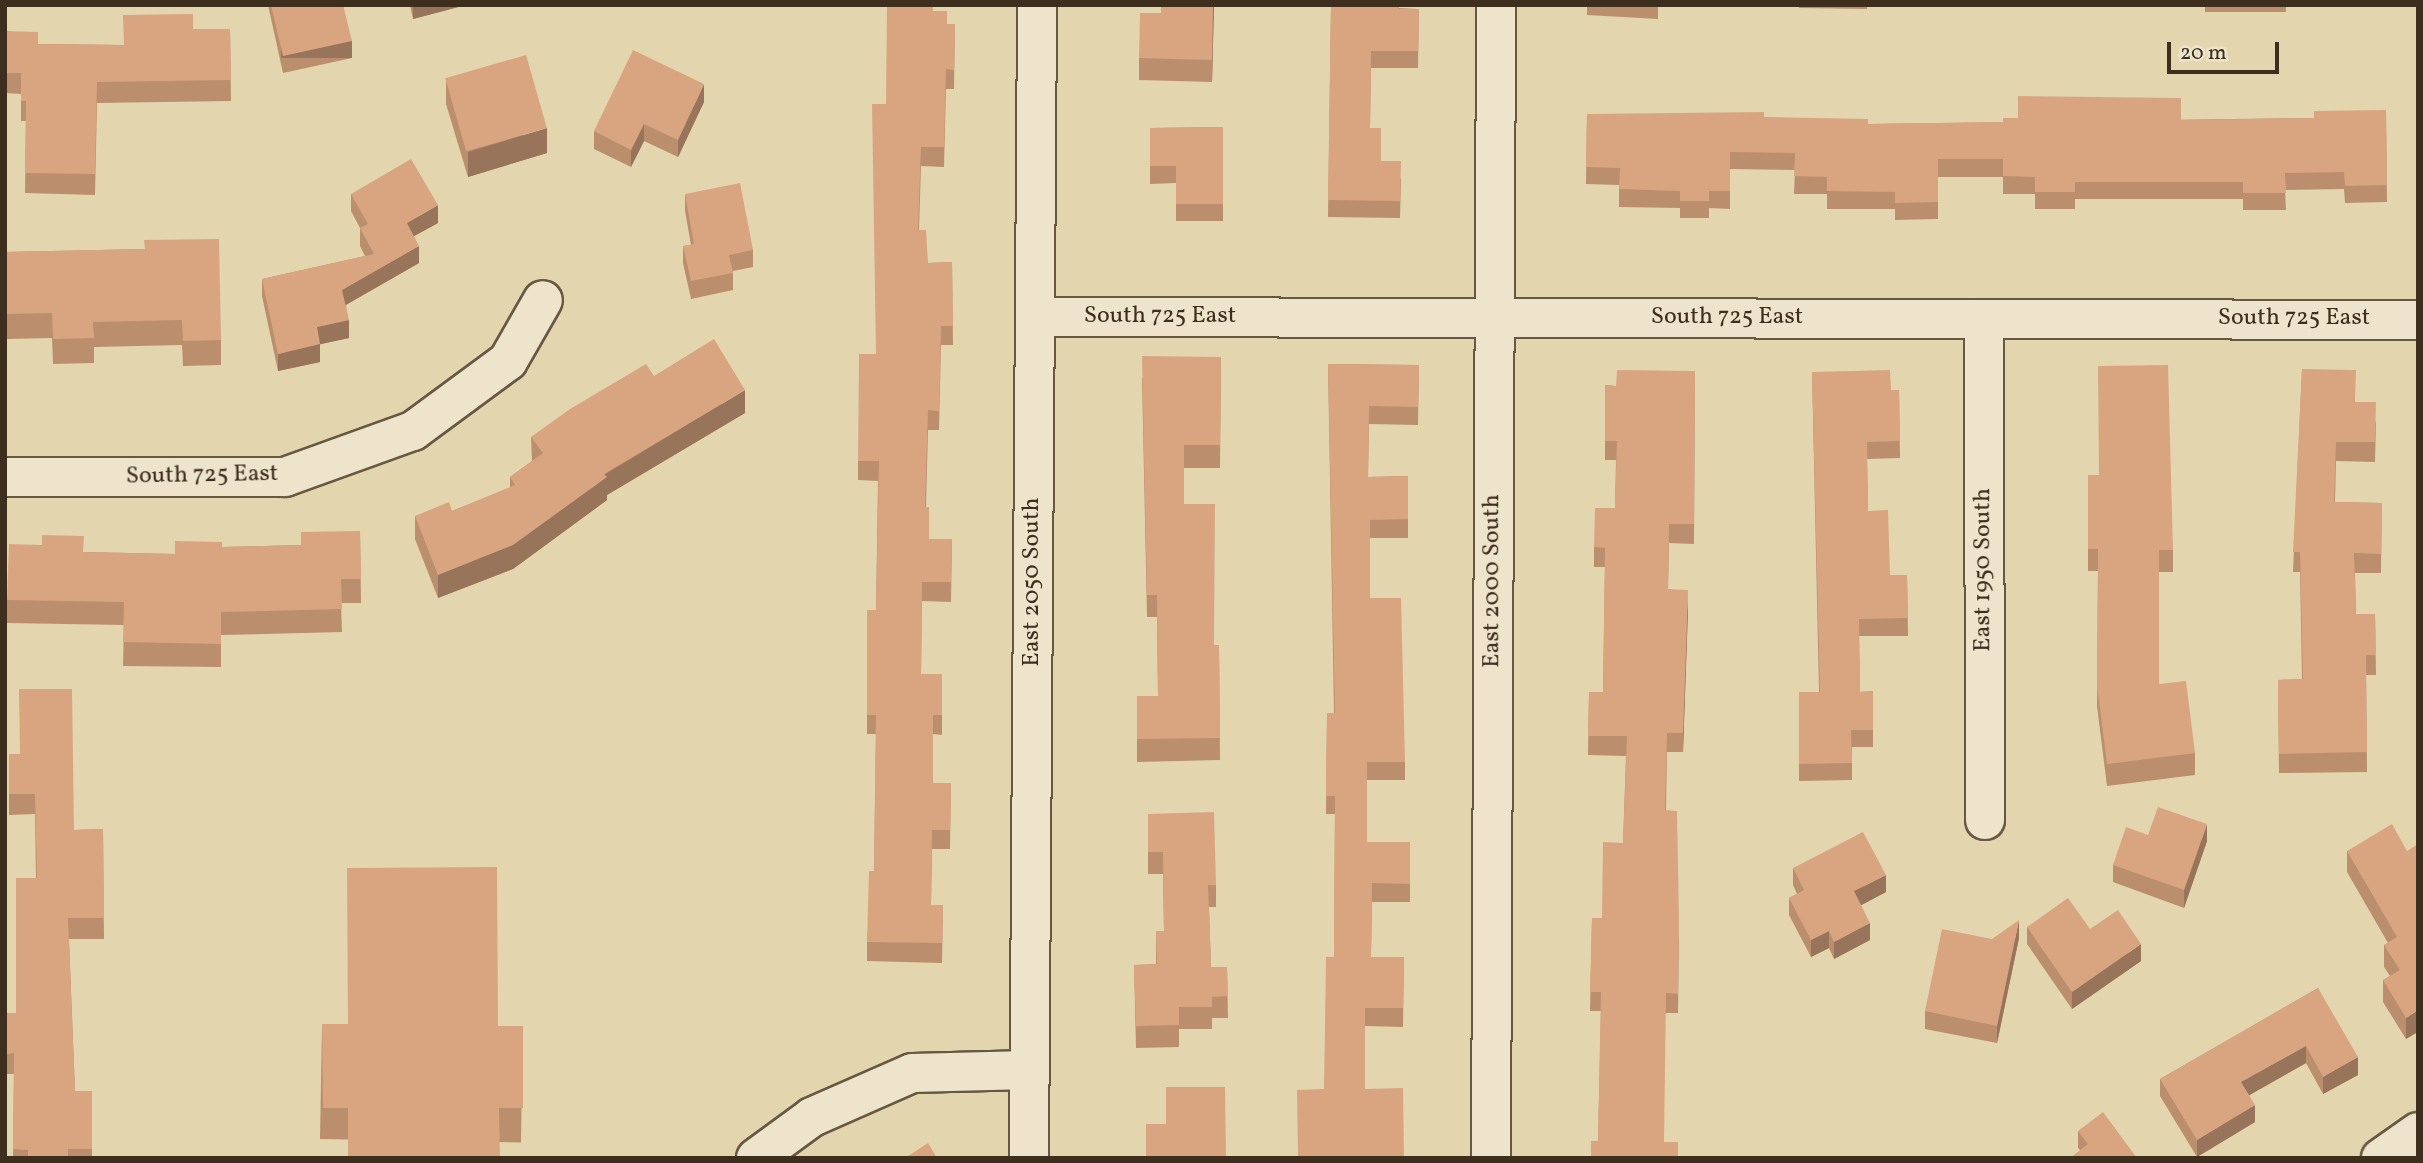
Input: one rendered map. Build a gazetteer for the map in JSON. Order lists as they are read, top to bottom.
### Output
{
  "streets": {
    "street": [
      "South 725 East",
      "East 1950 South",
      "East 2000 South",
      "East 2050 South"
    ]
  },
  "crossings": [
    ["South 725 East", "East 1950 South"],
    ["South 725 East", "East 2000 South"],
    ["South 725 East", "East 2050 South"]
  ],
  "scale_bar": "20 m"
}
